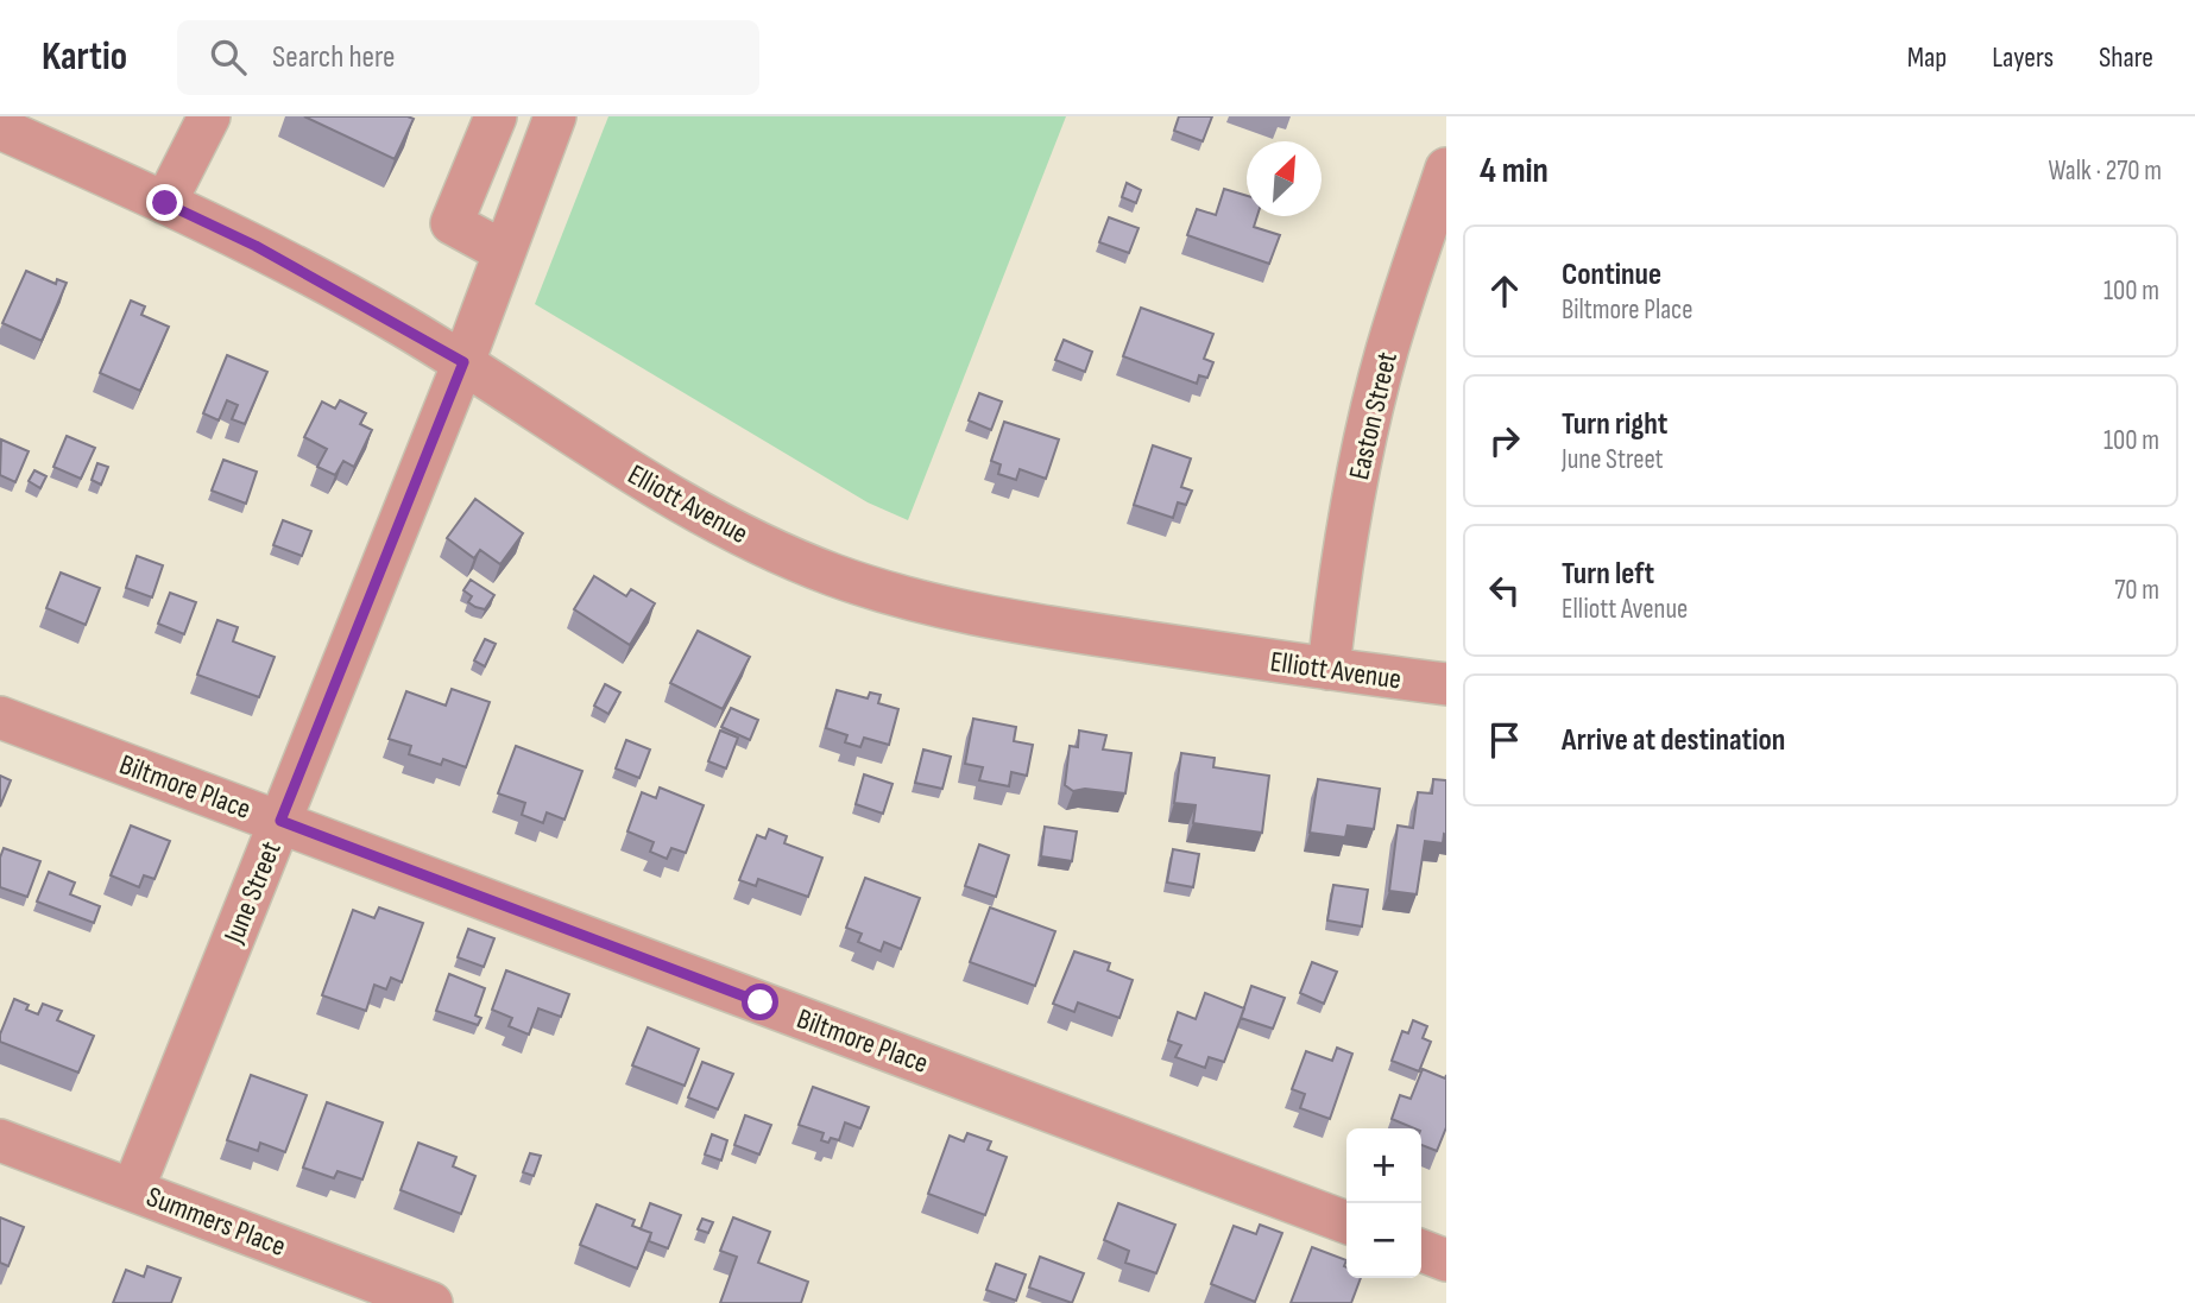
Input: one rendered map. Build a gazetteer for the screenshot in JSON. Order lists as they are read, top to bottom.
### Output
{
  "streets": {
    "street": [
      "Easton Street",
      "Elliott Avenue",
      "Biltmore Place",
      "June Street",
      "Summers Place"
    ]
  },
  "crossings": [
    ["Easton Street", "Elliott Avenue"],
    ["Elliott Avenue", "June Street"],
    ["Biltmore Place", "June Street"],
    ["June Street", "Summers Place"]
  ],
  "north": "top right",
  "page": {
    "header": "Kartio",
    "search": "Search here",
    "nav": ["Map", "Layers", "Share"],
    "heading": ["4 min", "Walk · 270 m"],
    "list": [
      ["Continue", "Biltmore Place", "100 m"],
      ["Turn right", "June Street", "100 m"],
      ["Turn left", "Elliott Avenue", "70 m"],
      "Arrive at destination"
    ],
    "map_buttons": ["+", "−"]
  }
}
